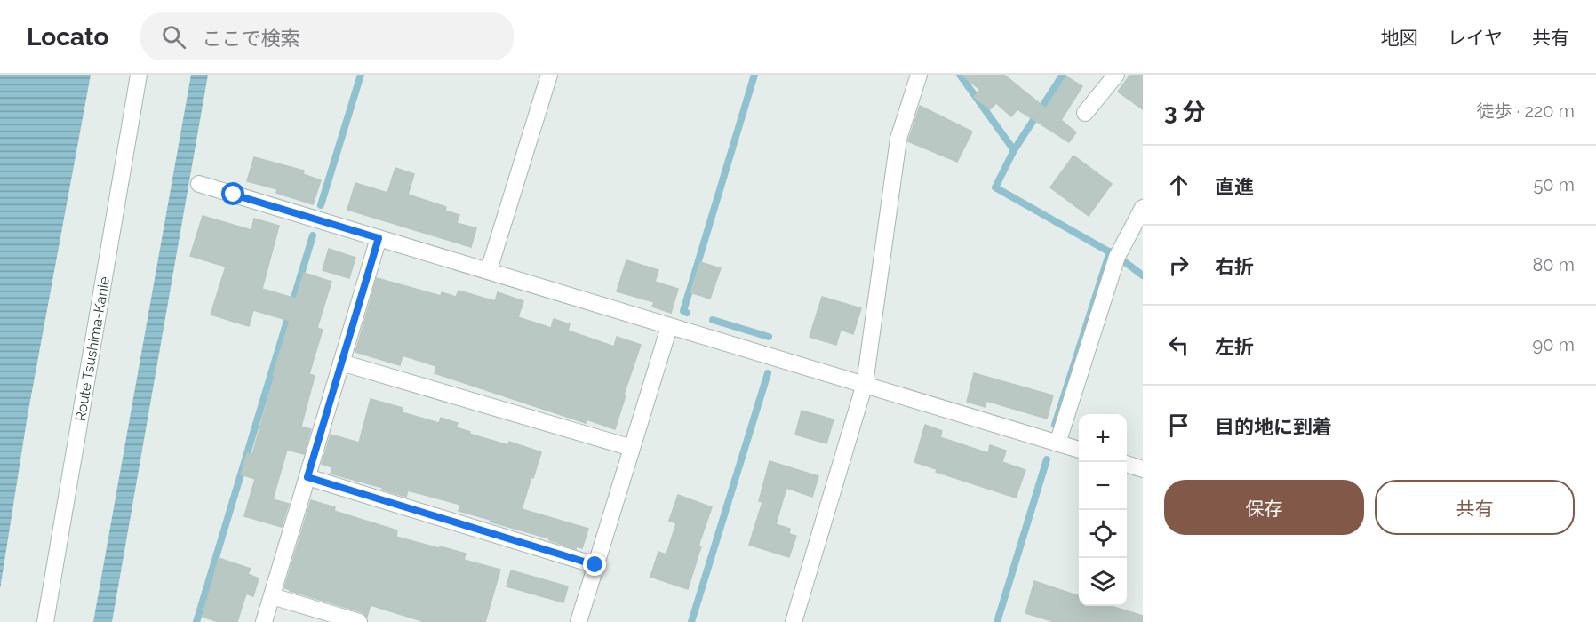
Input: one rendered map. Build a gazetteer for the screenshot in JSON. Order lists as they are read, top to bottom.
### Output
{
  "streets": {
    "street": ["Route Tsushima-Kanie"]
  },
  "page": {
    "header": "Locato",
    "search": "ここで検索",
    "nav": ["地図", "レイヤ", "共有"],
    "heading": ["3 分", "徒歩 · 220 m"],
    "list": [
      ["直進", "50 m"],
      ["右折", "80 m"],
      ["左折", "90 m"],
      "目的地に到着"
    ],
    "map_buttons": ["+", "−"],
    "buttons": ["保存", "共有"]
  }
}
